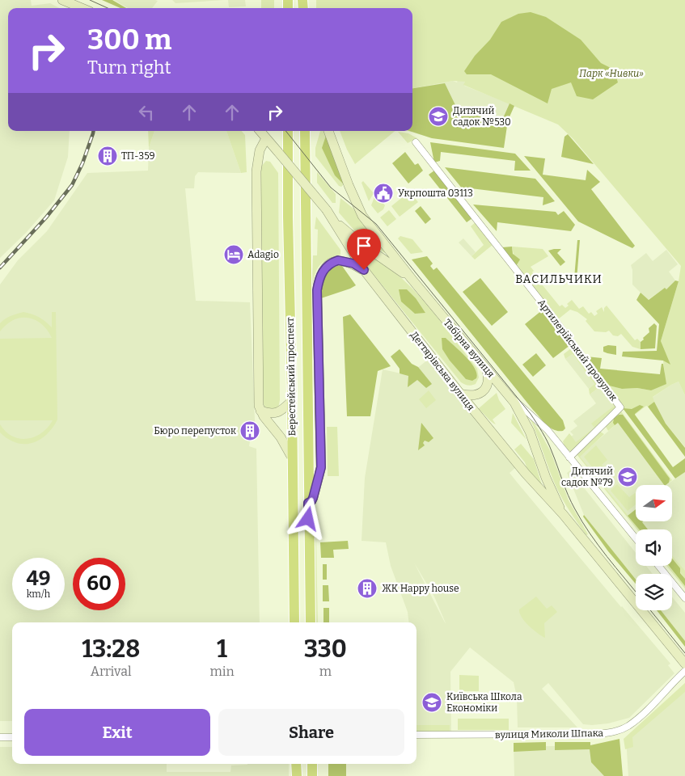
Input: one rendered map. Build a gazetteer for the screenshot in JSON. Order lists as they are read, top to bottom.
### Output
{
  "streets": {
    "main road": ["Табірна вулиця", "Дегтярівська вулиця", "Берестейський проспект"],
    "street": ["Артилерійський провулок", "вулиця Миколи Шпака"]
  },
  "crossings": [
    ["Табірна вулиця", "Артилерійський провулок"],
    ["Табірна вулиця", "Дегтярівська вулиця"]
  ],
  "districts": ["ВАСИЛЬЧИКИ"],
  "parks": ["Парк «Нивки»"],
  "places": {
    "school or university": ["Дитячий садок №530", "Дитячий садок №79", "Київська Школа Економіки"],
    "building": ["ТП-359", "Бюро перепусток", "ЖК Happy house"],
    "public building": ["Укрпошта 03113"],
    "hotel": ["Adagio"]
  },
  "north": "right",
  "page": {
    "turn": ["300 m", "Turn right"],
    "speed": "49 km/h",
    "limit": "60",
    "eta": [
      "13:28",
      "Arrival",
      "1",
      "min",
      "330",
      "m"
    ],
    "buttons": ["Exit", "Share"]
  }
}
